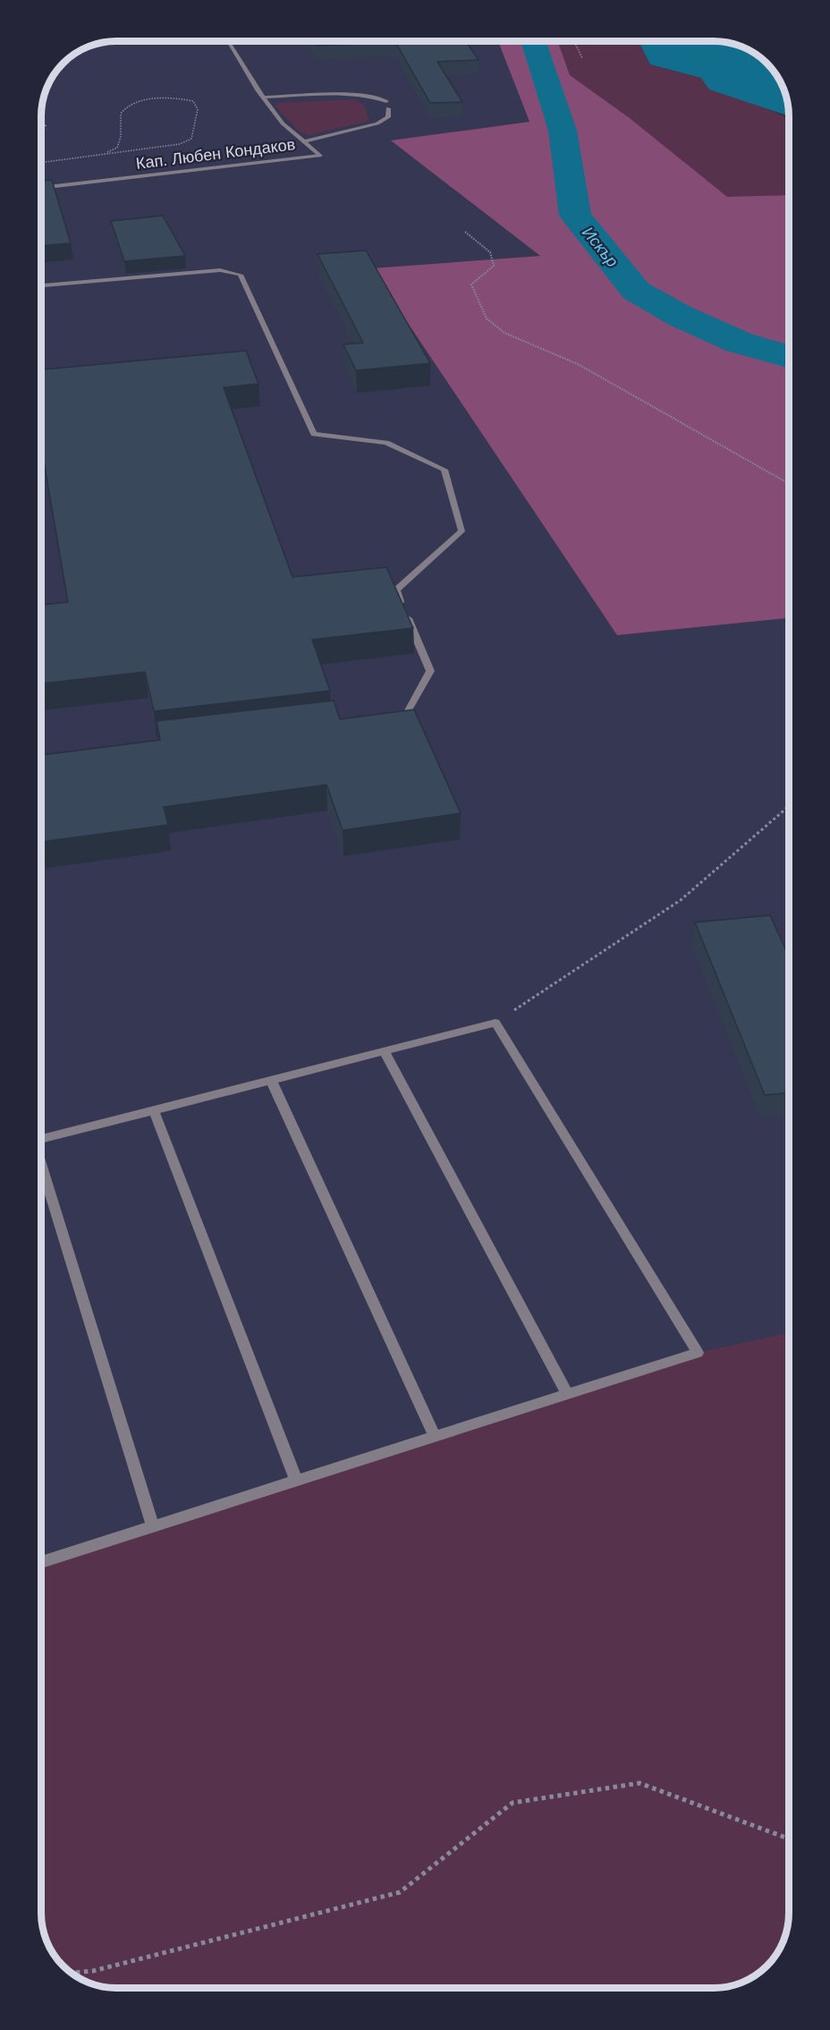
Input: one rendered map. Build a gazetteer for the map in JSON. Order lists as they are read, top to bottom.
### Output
{
  "streets": {
    "street": ["Кап. Любен Кондаков"]
  },
  "water": ["Искър"]
}
